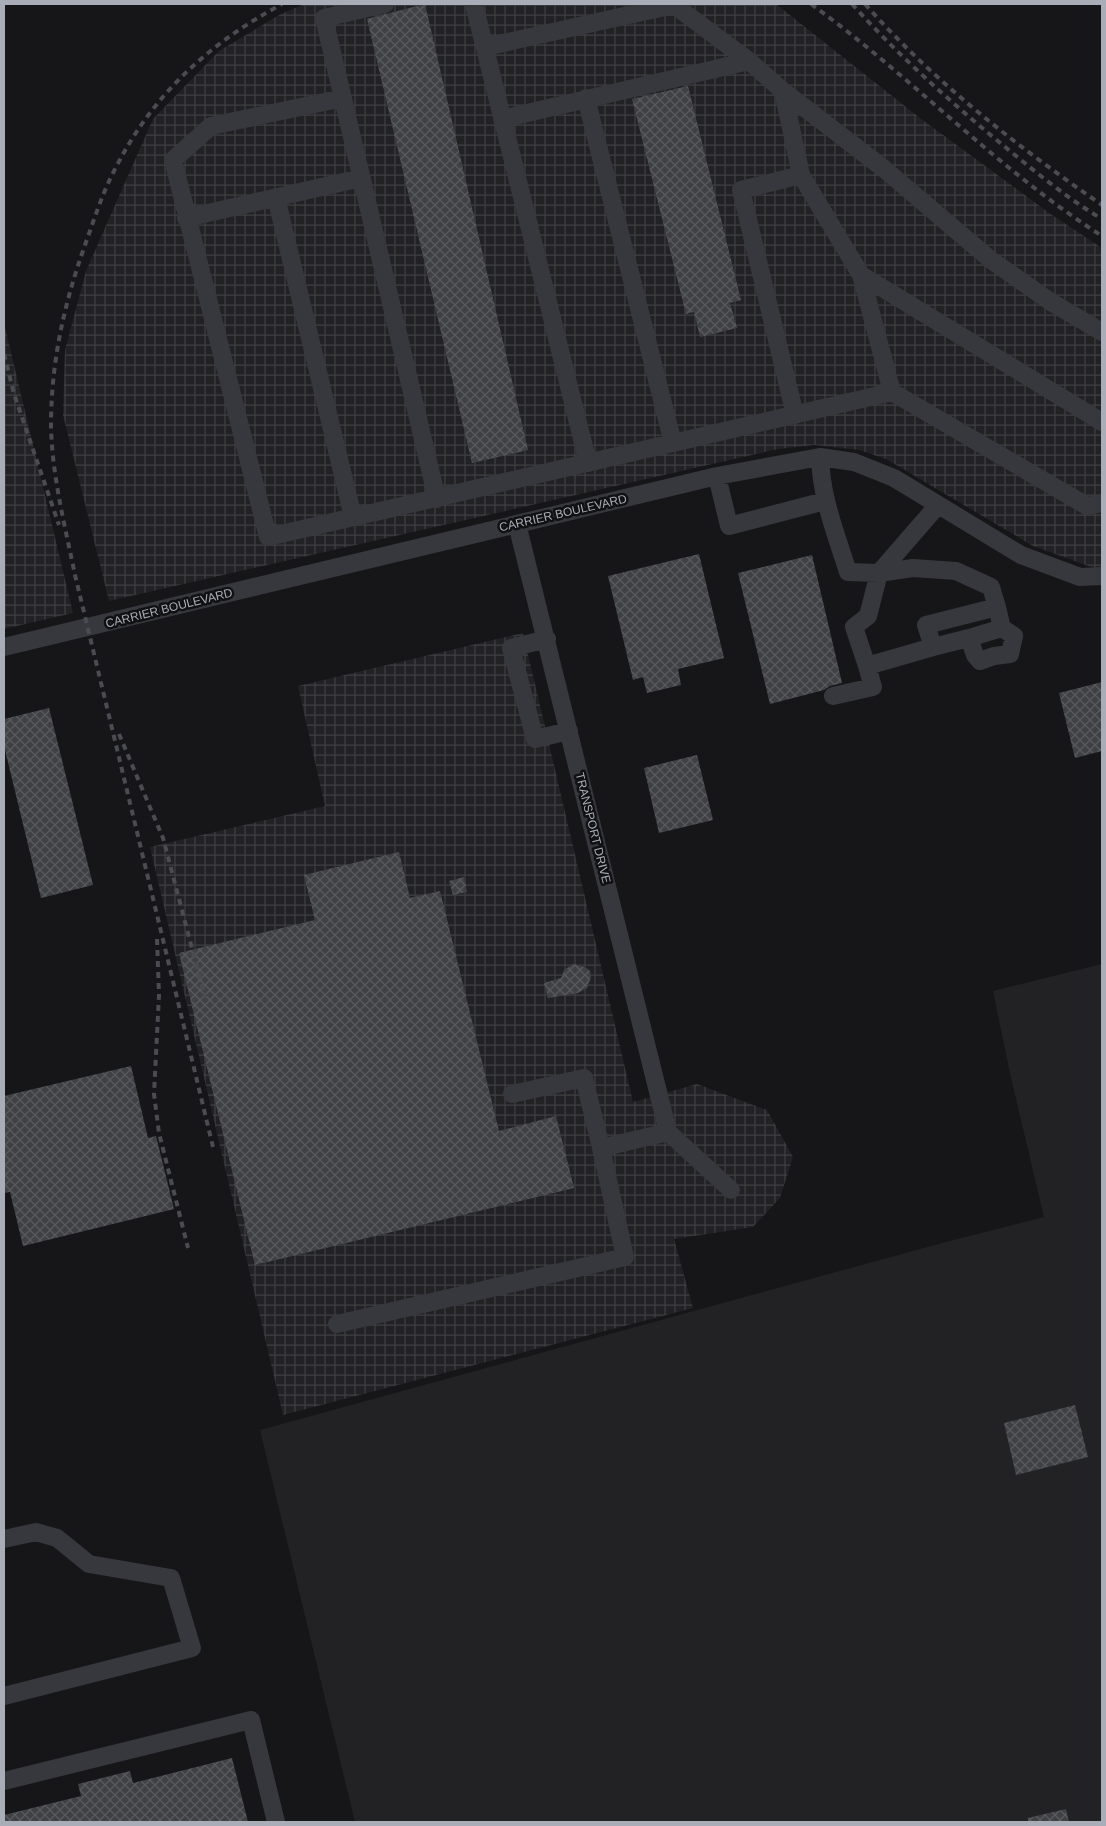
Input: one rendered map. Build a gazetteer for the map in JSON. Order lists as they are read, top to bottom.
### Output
{
  "streets": {
    "street": ["CARRIER BOULEVARD", "TRANSPORT DRIVE"]
  },
  "crossings": [
    ["CARRIER BOULEVARD", "TRANSPORT DRIVE"]
  ]
}
